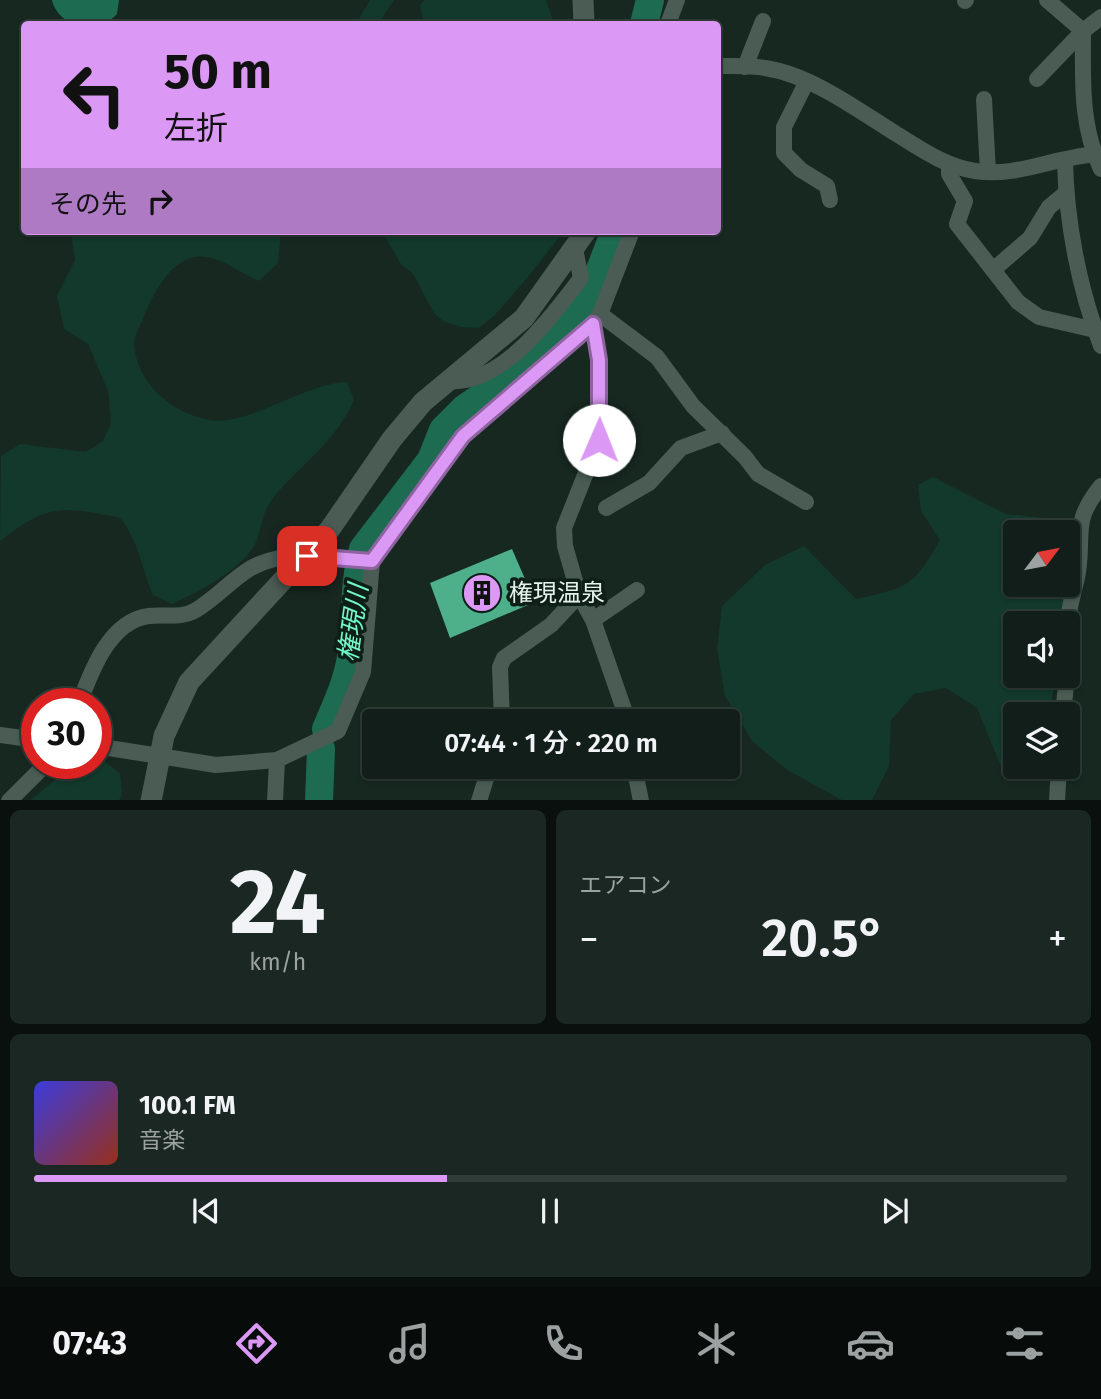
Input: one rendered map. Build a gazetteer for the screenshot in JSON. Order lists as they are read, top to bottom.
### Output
{
  "water": ["権現川"],
  "places": {
    "building": ["権現温泉"]
  },
  "north": "top right",
  "page": {
    "turn": ["50 m", "左折"],
    "then": "その先",
    "limit": "30",
    "trip": "07:44 · 1 分 · 220 m",
    "tile": [
      ["24", "km/h"],
      "エアコン"
    ],
    "heat": ["−", "20.5°", "+"],
    "song": ["100.1 FM", "音楽"],
    "tabs": "07:43"
  }
}
